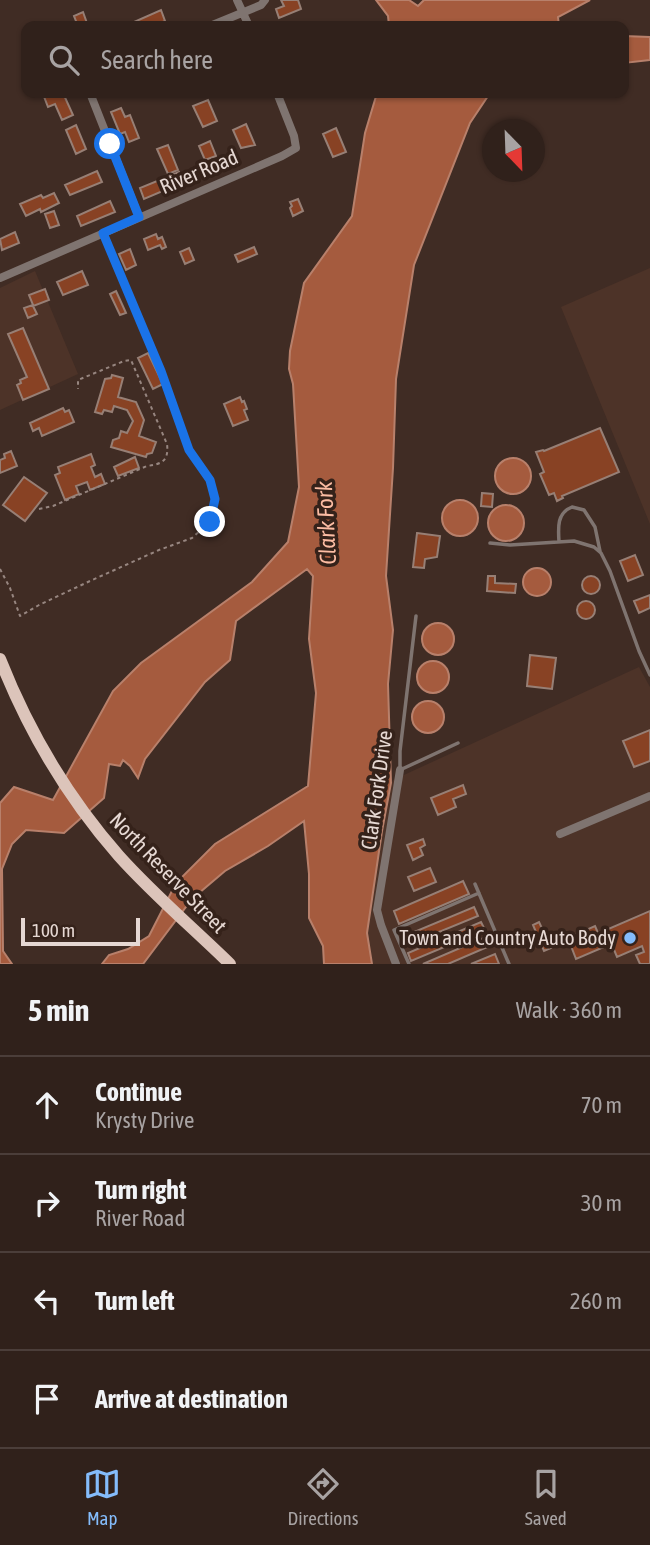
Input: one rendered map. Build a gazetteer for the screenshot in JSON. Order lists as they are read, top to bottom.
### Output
{
  "streets": {
    "highway": ["North Reserve Street"],
    "street": ["River Road", "Clark Fork Drive"]
  },
  "water": ["Clark Fork"],
  "places": ["Town and Country Auto Body"],
  "scale_bar": "100 m",
  "north": "bottom right",
  "page": {
    "search": "Search here",
    "scale": "100 m",
    "heading": ["5 min", "Walk · 360 m"],
    "list": [
      ["Continue", "Krysty Drive", "70 m"],
      ["Turn right", "River Road", "30 m"],
      ["Turn left", "260 m"],
      "Arrive at destination"
    ],
    "nav": ["Map", "Directions", "Saved"]
  }
}
